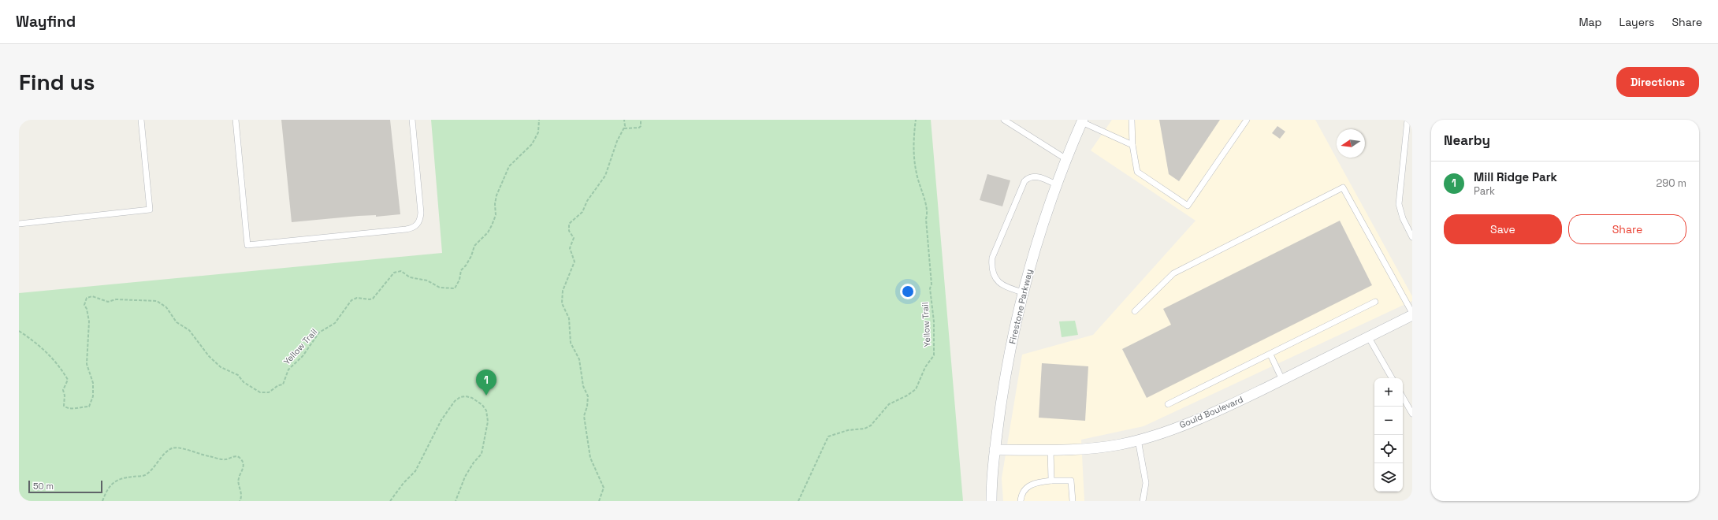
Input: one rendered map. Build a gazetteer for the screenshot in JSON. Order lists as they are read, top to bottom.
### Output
{
  "streets": {
    "street": ["Firestone Parkway", "Gould Boulevard"],
    "path": ["Yellow Trail"]
  },
  "crossings": [
    ["Firestone Parkway", "Gould Boulevard"]
  ],
  "scale_bar": "50 m",
  "north": "left",
  "page": {
    "header": "Wayfind",
    "nav": ["Map", "Layers", "Share"],
    "buttons": [
      "Directions",
      ["Save", "Share"]
    ],
    "title": "Find us",
    "heading": "Nearby",
    "list": [
      {
        "mark": "1",
        "name": "Mill Ridge Park",
        "note": "Park",
        "value": "290 m"
      }
    ],
    "pins": "1",
    "map_buttons": ["+", "−"],
    "scale": "50 m"
  }
}
